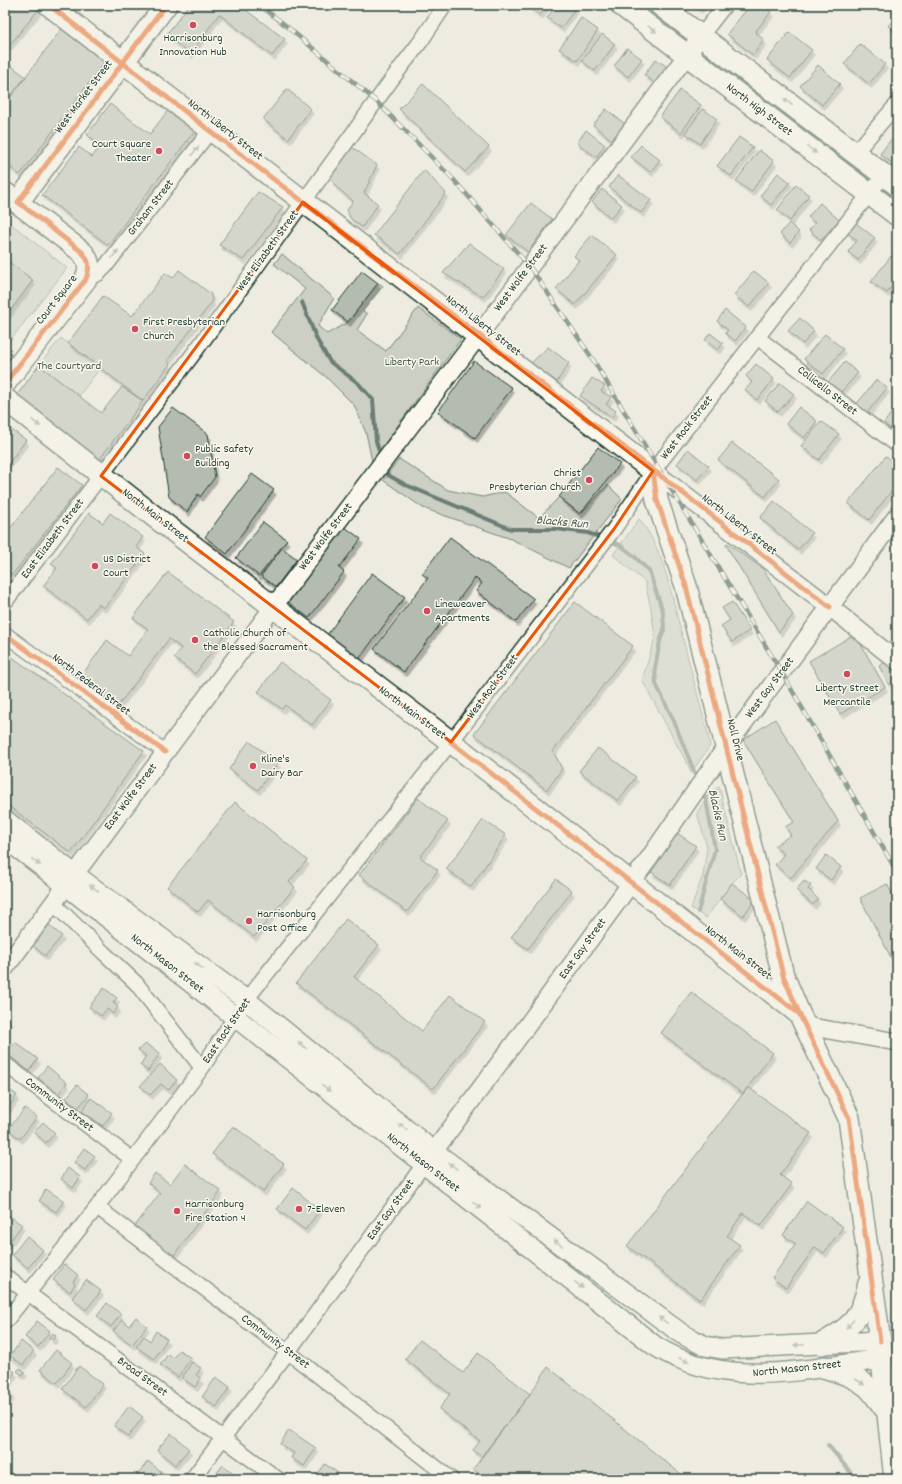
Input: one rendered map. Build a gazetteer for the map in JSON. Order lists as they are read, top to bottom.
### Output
{
  "streets": {
    "main road": [
      "West Market Street",
      "North High Street",
      "North Liberty Street",
      "Court Square",
      "North Main Street",
      "Noll Drive",
      "North Mason Street"
    ],
    "street": [
      "Graham Street",
      "West Elizabeth Street",
      "West Wolfe Street",
      "Collicello Street",
      "West Rock Street",
      "East Elizabeth Street",
      "North Federal Street",
      "West Gay Street",
      "East Wolfe Street",
      "East Gay Street",
      "East Rock Street",
      "Community Street",
      "Broad Street"
    ]
  },
  "crossings": [
    ["West Market Street", "North Liberty Street"],
    ["West Market Street", "Court Square"],
    ["North High Street", "West Wolfe Street"],
    ["North High Street", "West Rock Street"],
    ["North Liberty Street", "Graham Street"],
    ["North Liberty Street", "West Elizabeth Street"],
    ["North Liberty Street", "West Wolfe Street"],
    ["North Liberty Street", "West Rock Street"],
    ["North Liberty Street", "West Gay Street"],
    ["North Liberty Street", "Noll Drive"],
    ["Graham Street", "Court Square"],
    ["West Elizabeth Street", "North Main Street"],
    ["West Elizabeth Street", "East Elizabeth Street"],
    ["West Wolfe Street", "North Main Street"],
    ["West Wolfe Street", "East Wolfe Street"],
    ["Collicello Street", "West Rock Street"],
    ["West Rock Street", "North Main Street"],
    ["West Rock Street", "Noll Drive"],
    ["West Rock Street", "East Rock Street"],
    ["North Main Street", "East Elizabeth Street"],
    ["North Main Street", "West Gay Street"],
    ["North Main Street", "Noll Drive"],
    ["North Main Street", "East Wolfe Street"],
    ["North Main Street", "East Gay Street"],
    ["North Main Street", "North Mason Street"],
    ["North Main Street", "East Rock Street"],
    ["North Federal Street", "East Wolfe Street"],
    ["West Gay Street", "Noll Drive"],
    ["West Gay Street", "East Gay Street"],
    ["East Wolfe Street", "North Mason Street"],
    ["East Gay Street", "North Mason Street"],
    ["East Gay Street", "Community Street"],
    ["East Gay Street", "Broad Street"],
    ["North Mason Street", "East Rock Street"],
    ["East Rock Street", "Community Street"],
    ["East Rock Street", "Broad Street"]
  ],
  "one_way": ["Graham Street", "North Main Street"],
  "water": ["Blacks Run"],
  "parks": ["Liberty Park", "The Courtyard"],
  "places": [
    "Harrisonburg Innovation Hub",
    "Court Square Theater",
    "First Presbyterian Church",
    "Public Safety Building",
    "Christ Presbyterian Church",
    "US District Court",
    "Lineweaver Apartments",
    "Catholic Church of the Blessed Sacrament",
    "Liberty Street Mercantile",
    "Kline's Dairy Bar",
    "Harrisonburg Post Office",
    "7-Eleven",
    "Harrisonburg Fire Station 4"
  ]
}
